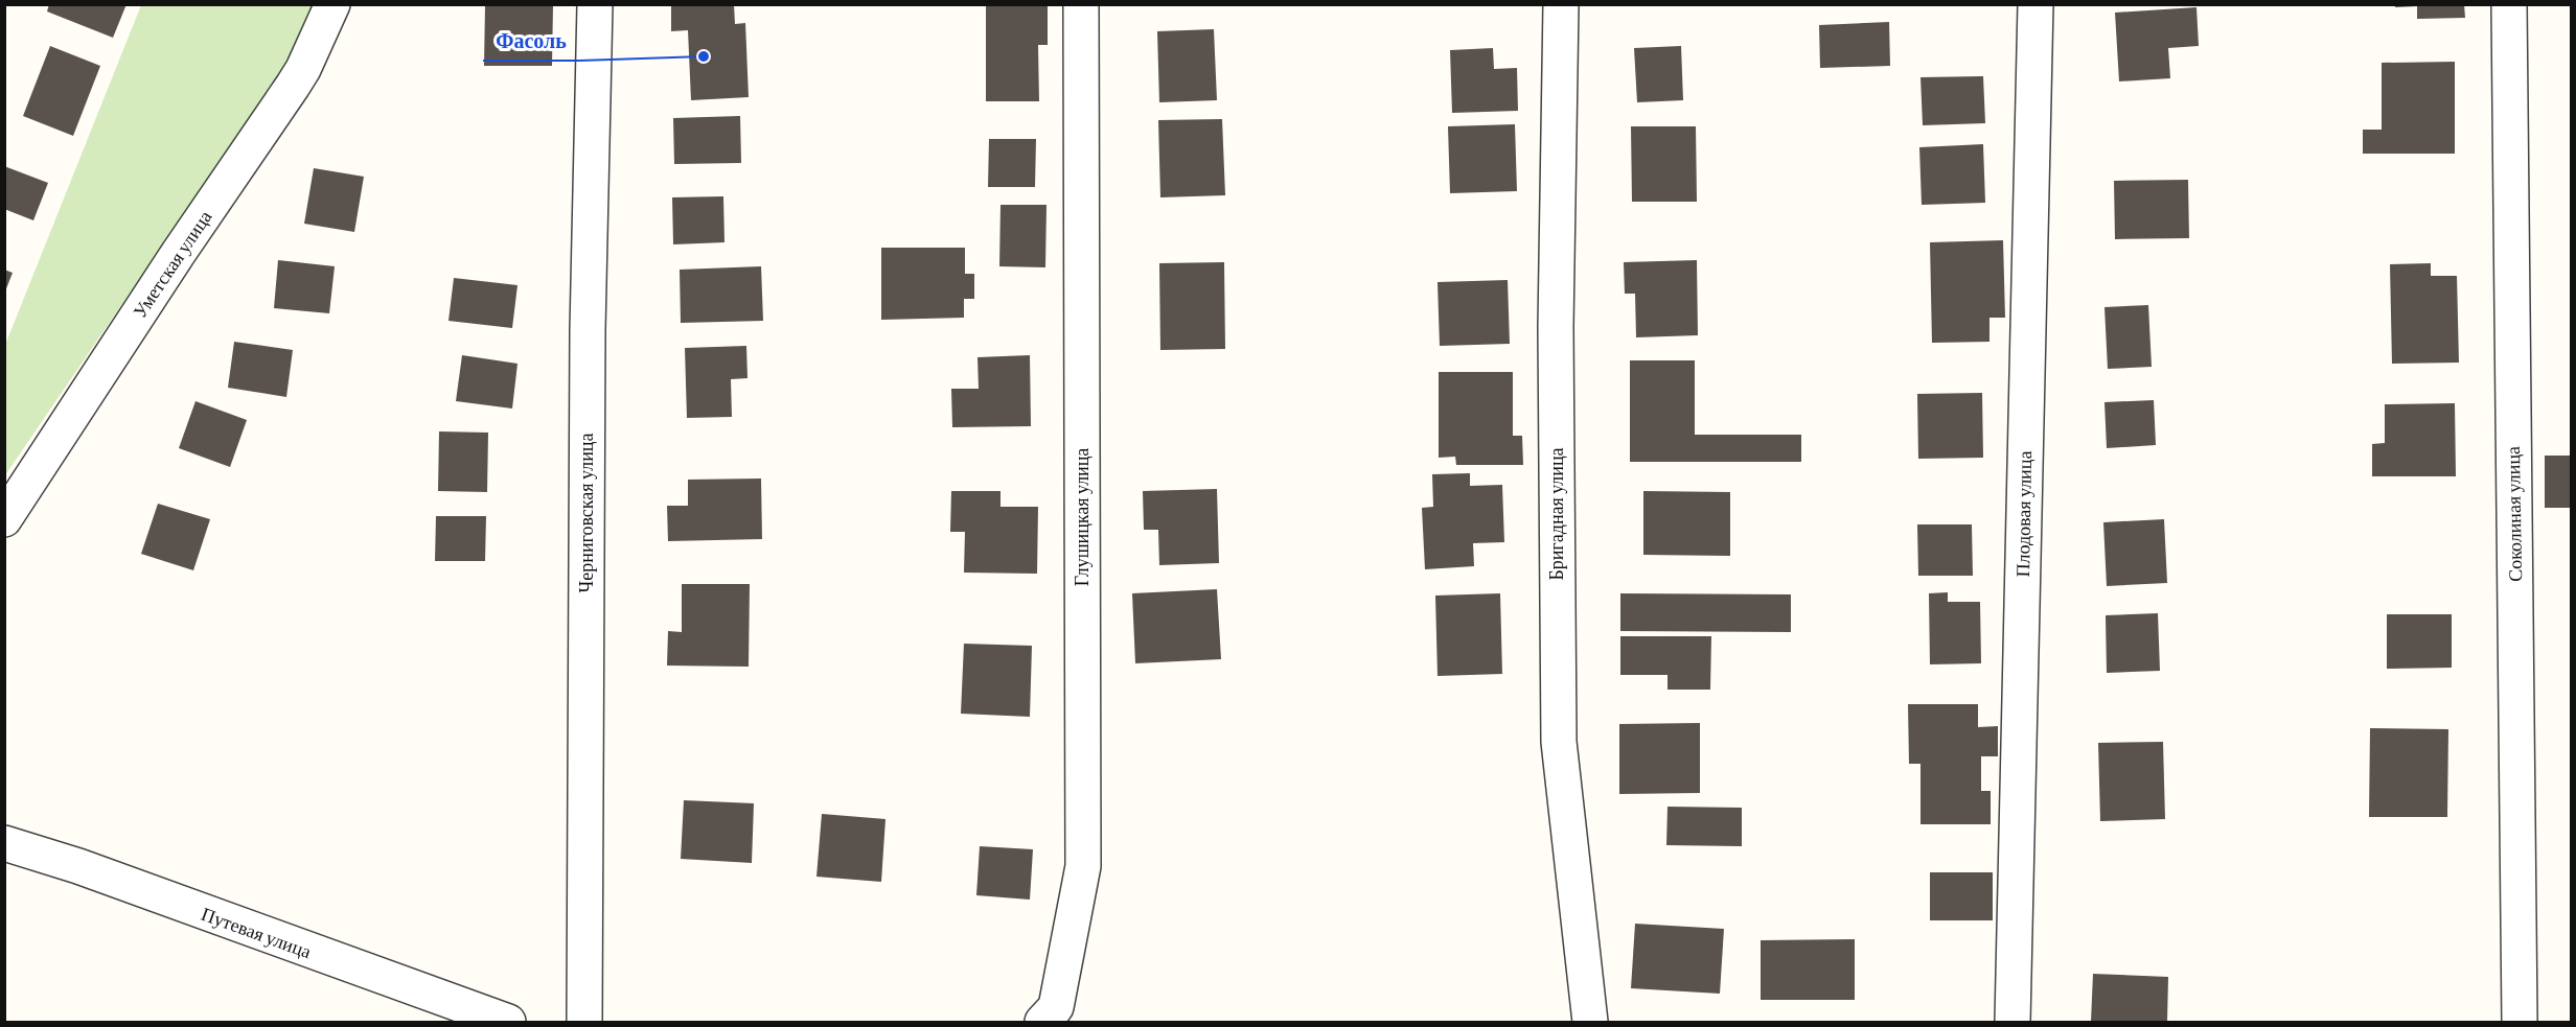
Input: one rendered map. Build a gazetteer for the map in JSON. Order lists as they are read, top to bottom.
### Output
{
  "streets": {
    "street": [
      "Уметская улица",
      "Черниговская улица",
      "Бригадная улица",
      "Плодовая улица",
      "Соколиная улица",
      "Глушицкая улица",
      "Путевая улица"
    ]
  },
  "places": ["Фасоль"]
}
